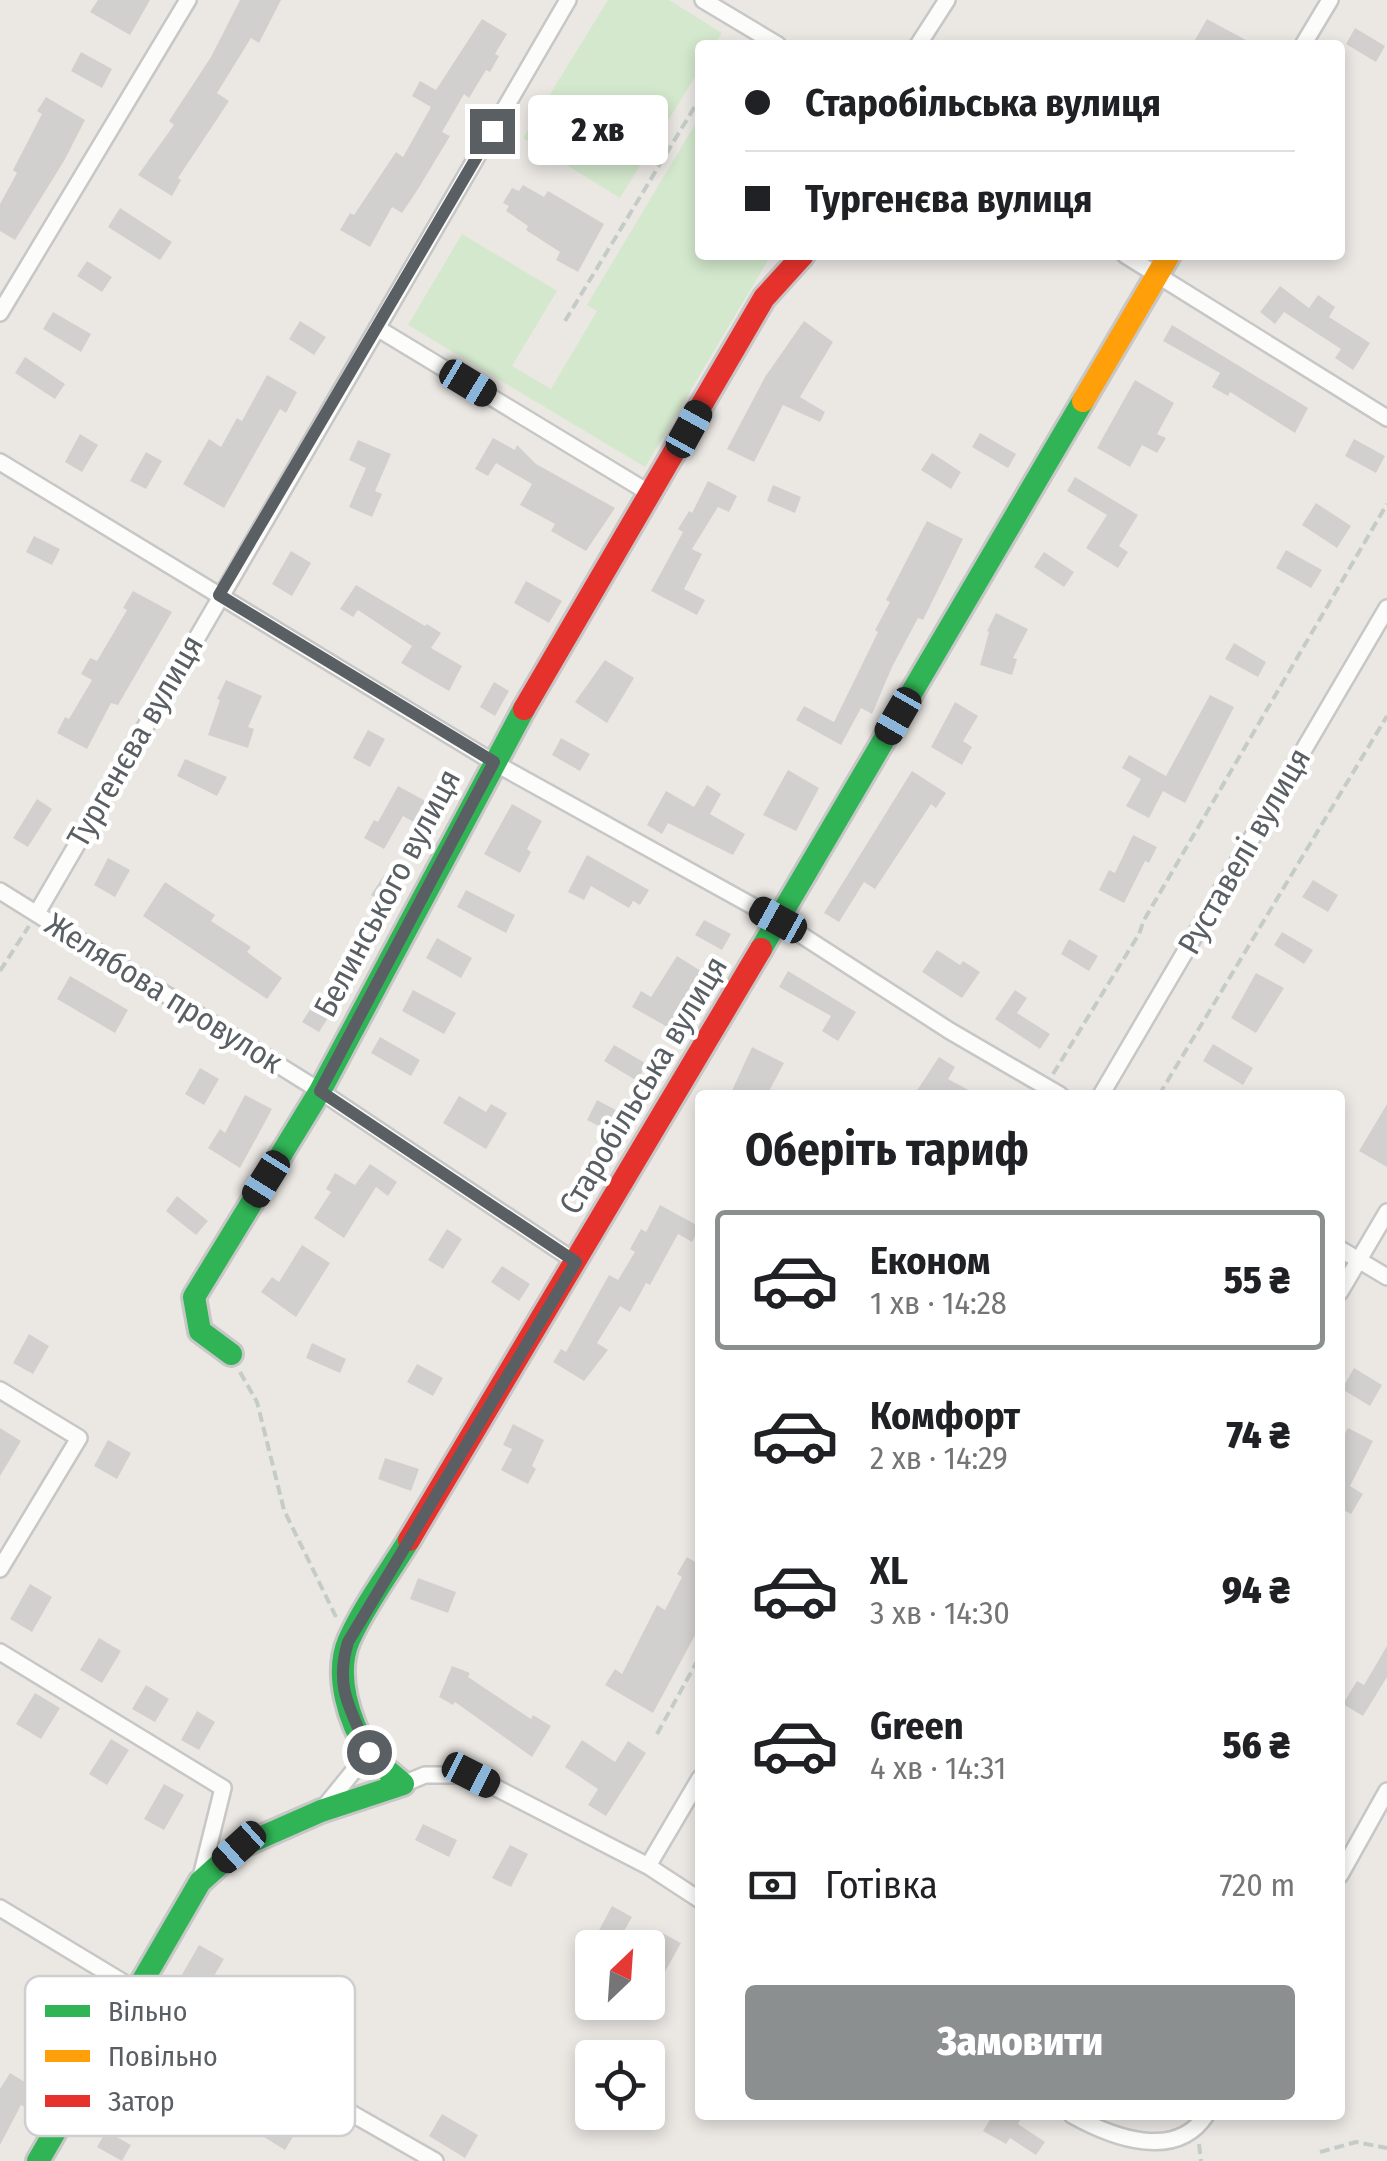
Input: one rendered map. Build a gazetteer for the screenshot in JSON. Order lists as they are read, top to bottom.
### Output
{
  "streets": {
    "street": [
      "Тургенєва вулиця",
      "Руставелі вулиця",
      "Белинського вулиця",
      "Желябова провулок",
      "Старобільська вулиця"
    ]
  },
  "crossings": [
    ["Тургенєва вулиця", "Желябова провулок"],
    ["Белинського вулиця", "Желябова провулок"],
    ["Желябова провулок", "Старобільська вулиця"]
  ],
  "legend": ["Вільно", "Повільно", "Затор"],
  "north": "top right",
  "page": {
    "banner": ["Старобільська вулиця", "Тургенєва вулиця"],
    "bubble": "2 хв",
    "heading": "Оберіть тариф",
    "list": [
      {
        "name": "Економ",
        "note": "1 хв · 14:28",
        "value": "55 ₴"
      },
      {
        "name": "Комфорт",
        "note": "2 хв · 14:29",
        "value": "74 ₴"
      },
      {
        "name": "XL",
        "note": "3 хв · 14:30",
        "value": "94 ₴"
      },
      {
        "name": "Green",
        "note": "4 хв · 14:31",
        "value": "56 ₴"
      }
    ],
    "pay": ["Готівка", "720 m"],
    "buttons": "Замовити"
  }
}
